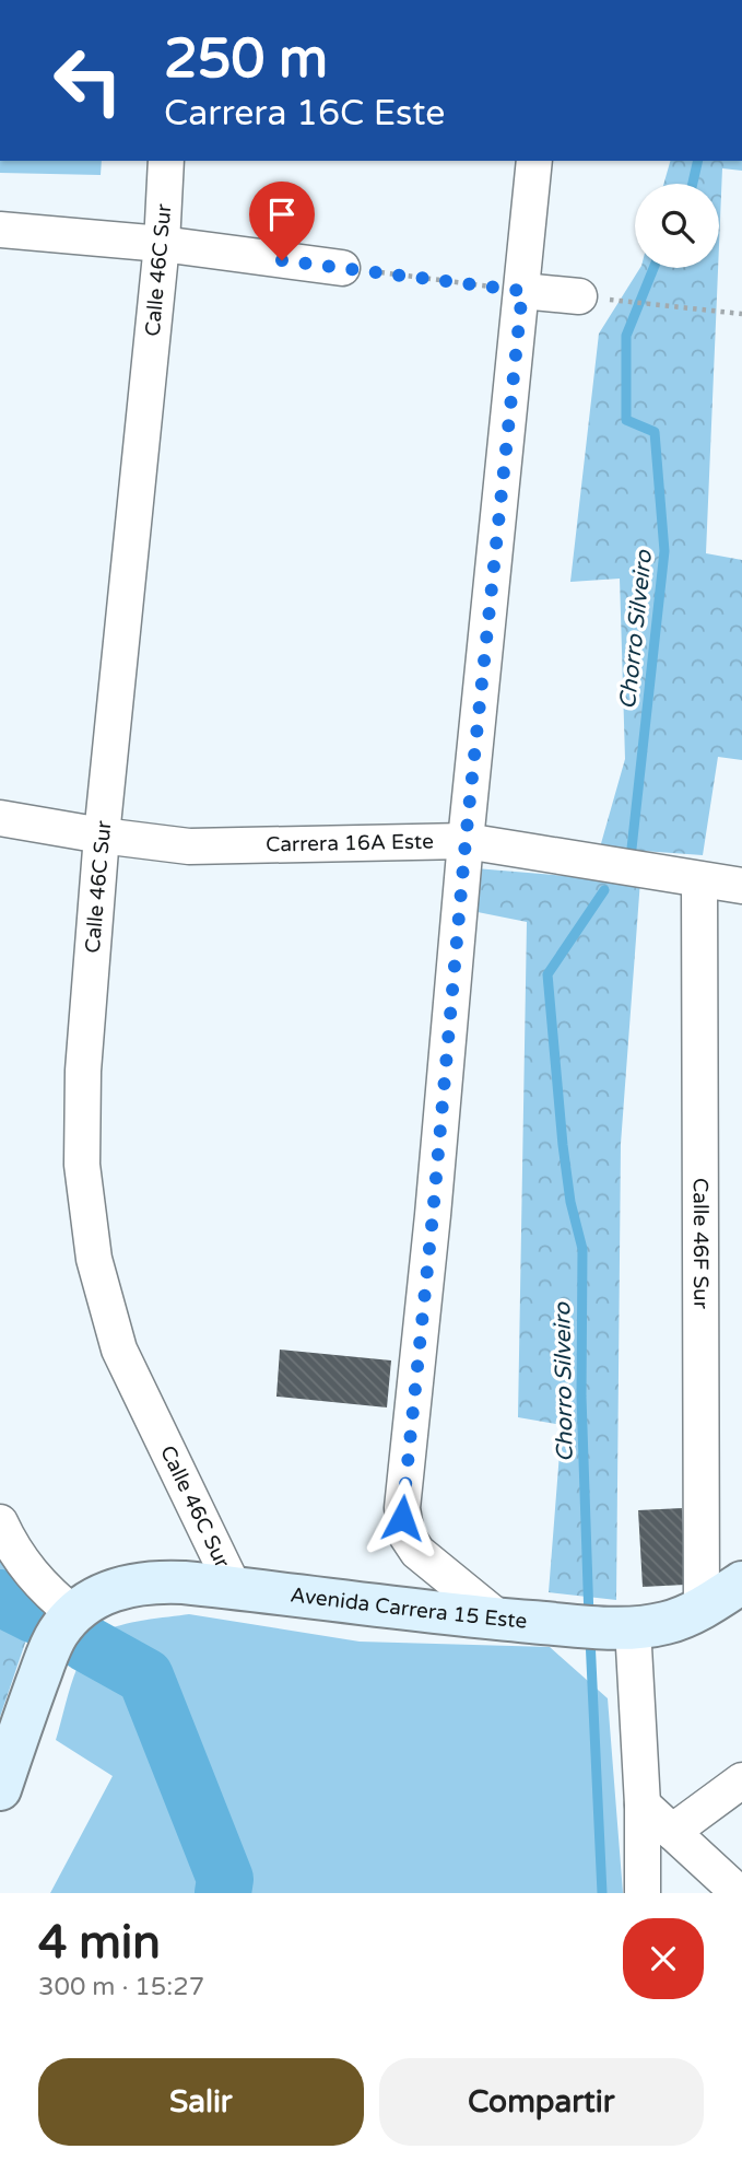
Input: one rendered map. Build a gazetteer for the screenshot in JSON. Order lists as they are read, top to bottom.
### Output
{
  "streets": {
    "main road": ["Avenida Carrera 15 Este"],
    "street": ["Calle 46C Sur", "Carrera 16A Este", "Calle 46F Sur"]
  },
  "crossings": [
    ["Calle 46C Sur", "Carrera 16A Este"],
    ["Calle 46C Sur", "Avenida Carrera 15 Este"],
    ["Carrera 16A Este", "Calle 46F Sur"],
    ["Calle 46F Sur", "Avenida Carrera 15 Este"]
  ],
  "water": ["Chorro Silveiro"],
  "page": {
    "turn": ["250 m", "Carrera 16C Este"],
    "heading": ["4 min", "300 m · 15:27"],
    "buttons": ["Salir", "Compartir"]
  }
}
